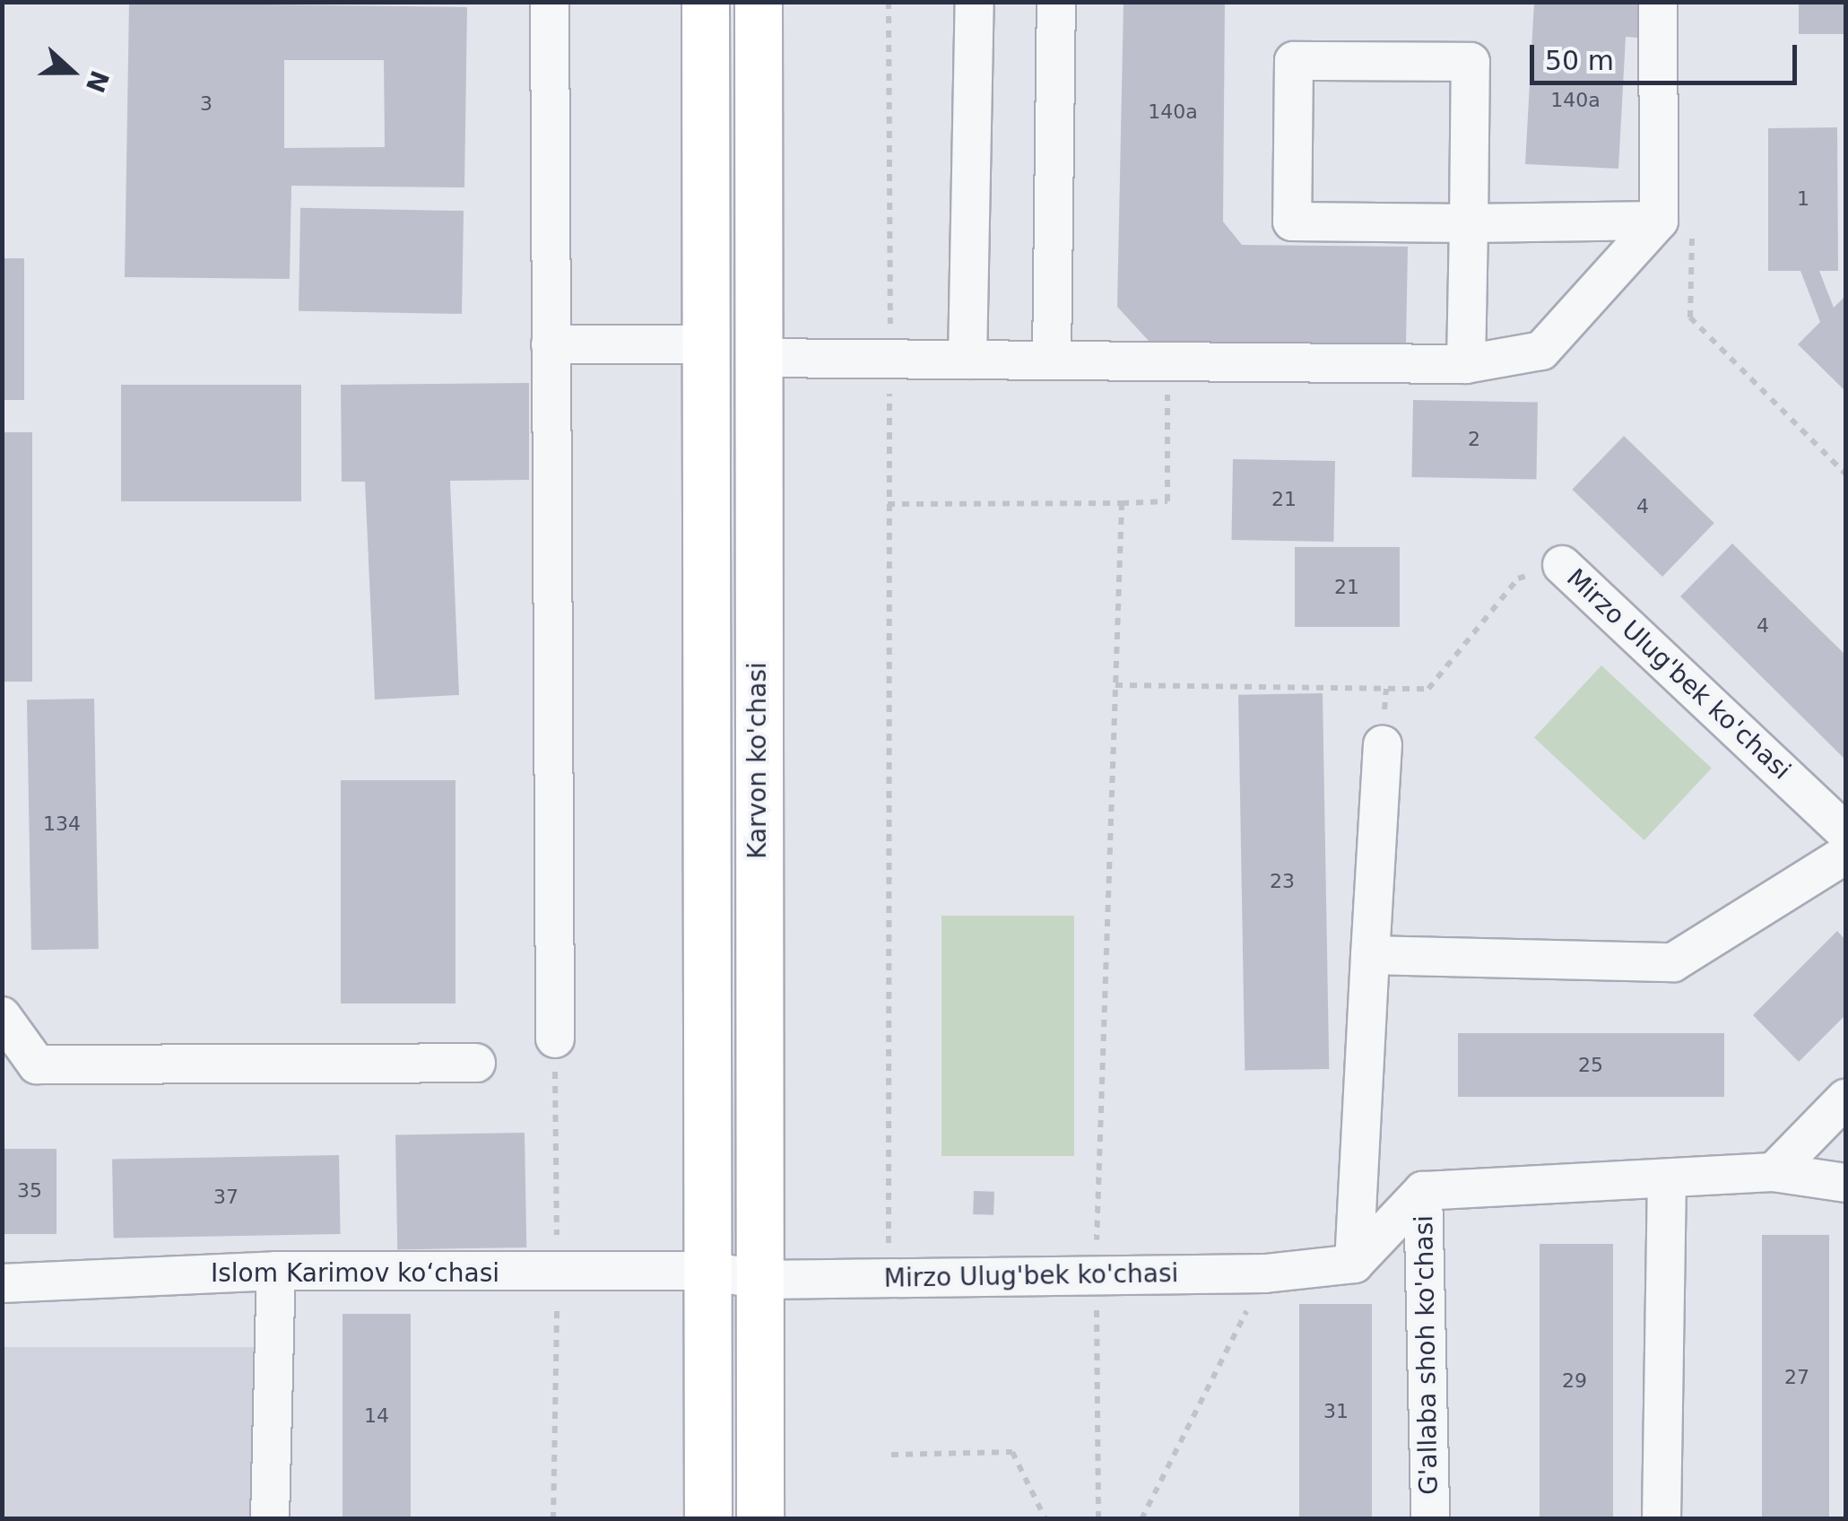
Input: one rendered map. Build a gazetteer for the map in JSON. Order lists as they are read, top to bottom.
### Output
{
  "streets": {
    "main road": ["Karvon ko'chasi"],
    "street": ["Mirzo Ulug'bek ko'chasi", "Islom Karimov ko‘chasi", "G'allaba shoh ko'chasi"]
  },
  "crossings": [
    ["Mirzo Ulug'bek ko'chasi", "Karvon ko'chasi"],
    ["Mirzo Ulug'bek ko'chasi", "Islom Karimov ko‘chasi"]
  ],
  "house_numbers": [
    "140a",
    "3",
    "140a",
    "1",
    "2",
    "21",
    "4",
    "21",
    "4",
    "134",
    "23",
    "25",
    "35",
    "37",
    "27",
    "29",
    "31",
    "14"
  ],
  "scale_bar": "50 m",
  "north": "right"
}
